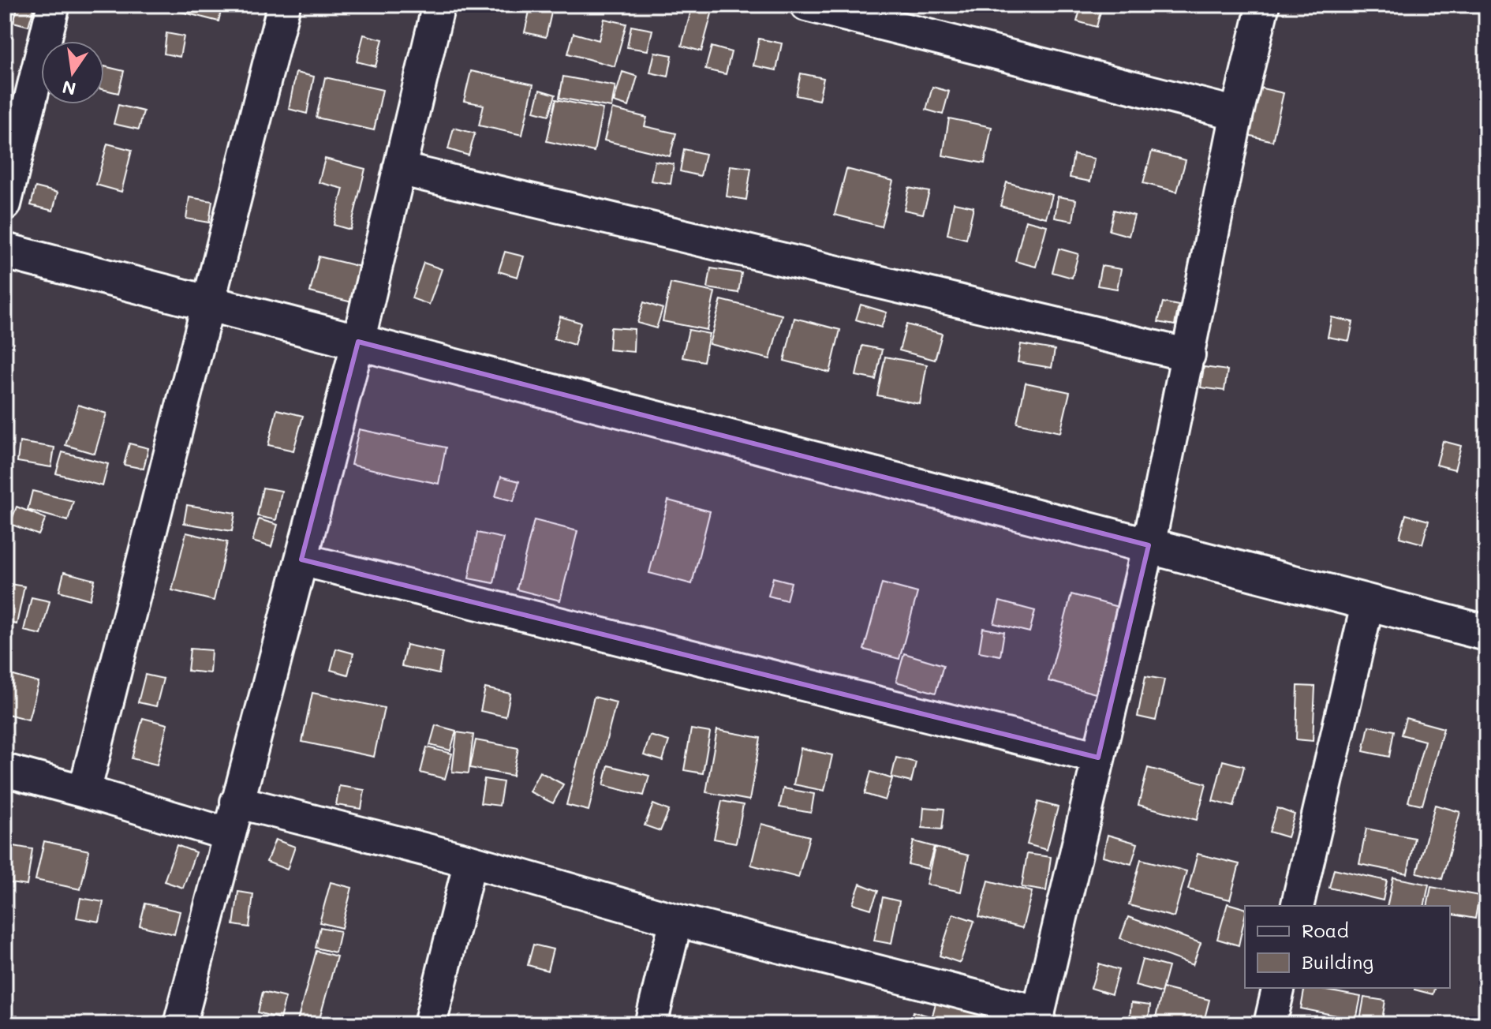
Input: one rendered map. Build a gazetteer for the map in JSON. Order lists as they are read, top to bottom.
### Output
{
  "legend": ["Road", "Building"],
  "north": "bottom"
}
